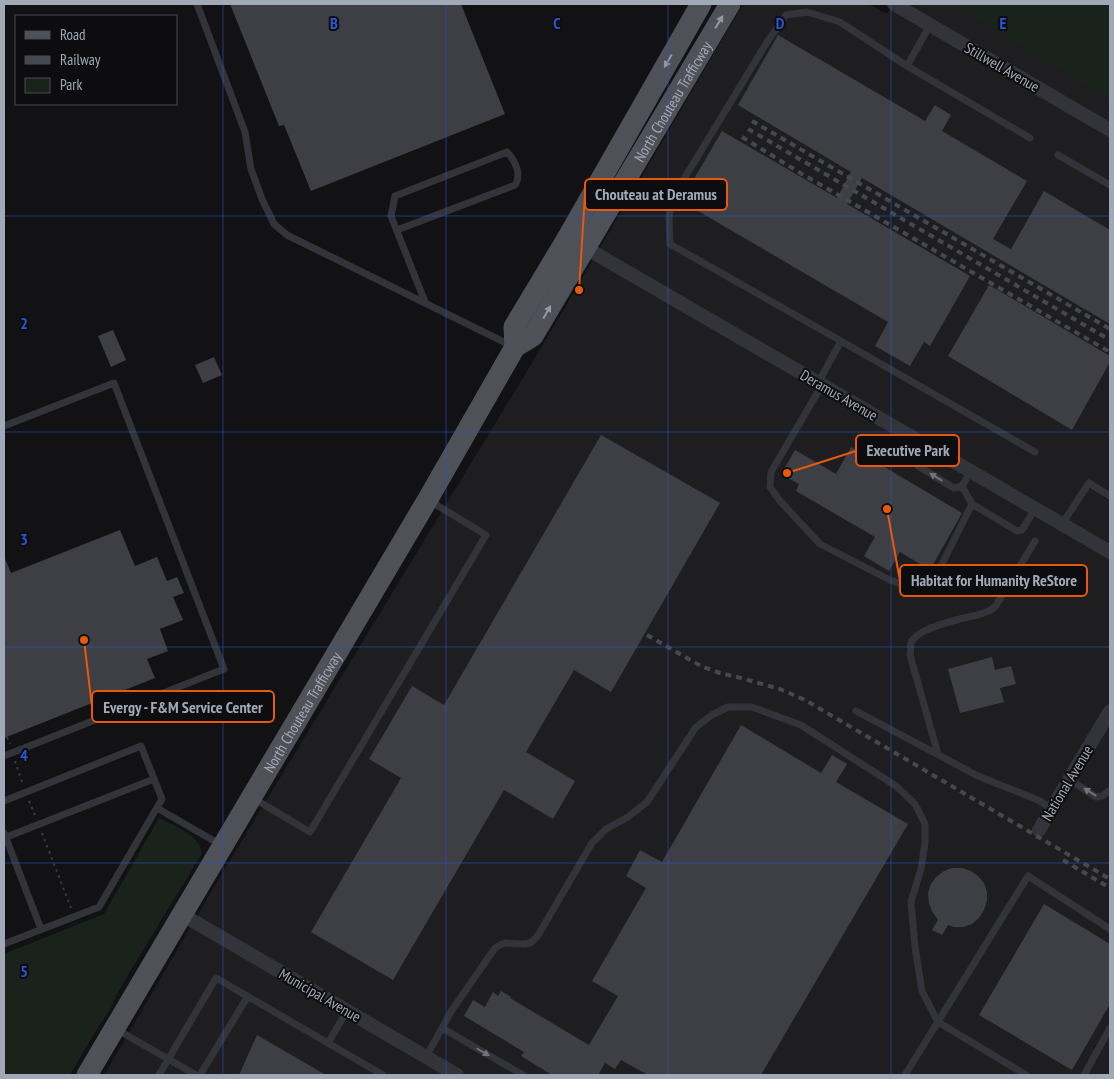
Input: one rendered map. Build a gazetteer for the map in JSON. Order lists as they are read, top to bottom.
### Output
{
  "streets": {
    "main road": ["North Chouteau Trafficway"],
    "street": [
      "Stillwell Avenue",
      "Deramus Avenue",
      "National Avenue",
      "Municipal Avenue"
    ]
  },
  "crossings": [
    ["North Chouteau Trafficway", "Deramus Avenue"],
    ["North Chouteau Trafficway", "Municipal Avenue"]
  ],
  "places": [
    "Chouteau at Deramus",
    "Executive Park",
    "Habitat for Humanity ReStore",
    "Evergy - F&M Service Center"
  ],
  "legend": ["Road", "Railway", "Park"],
  "grid": {
    "columns": [
      "B",
      "C",
      "D",
      "E"
    ],
    "rows": [
      "2",
      "3",
      "4",
      "5"
    ]
  }
}
